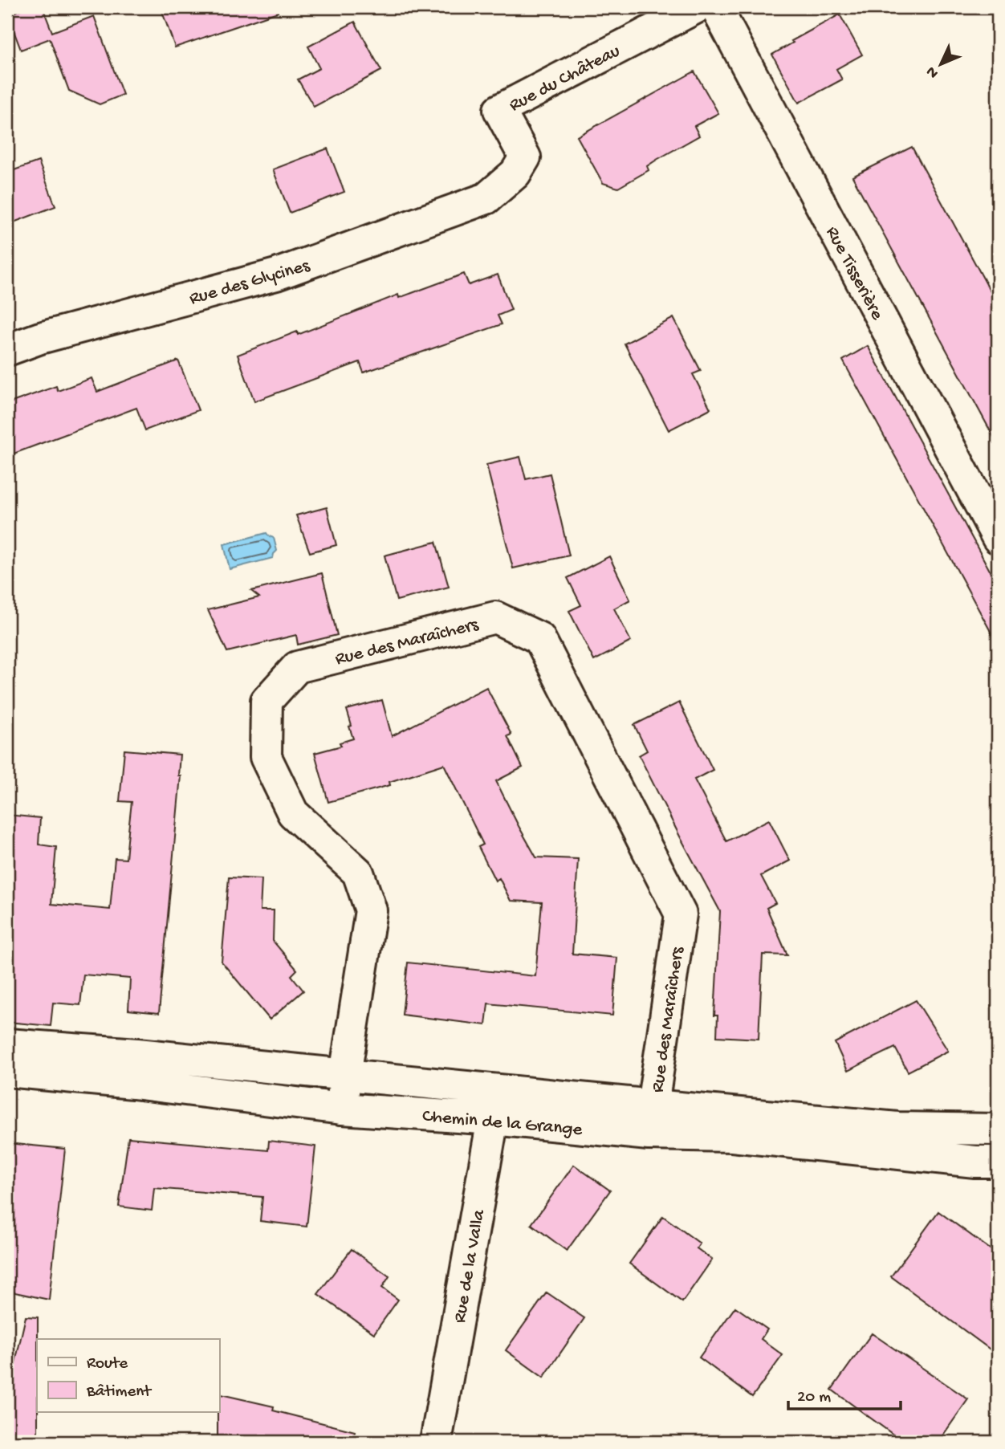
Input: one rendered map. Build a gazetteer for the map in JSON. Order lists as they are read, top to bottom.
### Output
{
  "streets": {
    "street": [
      "Rue du Château",
      "Rue Tisserière",
      "Rue des Glycines",
      "Rue des Maraîchers",
      "Chemin de la Grange",
      "Rue de la Valla"
    ]
  },
  "crossings": [
    ["Rue du Château", "Rue des Glycines"],
    ["Rue des Maraîchers", "Chemin de la Grange"],
    ["Chemin de la Grange", "Rue de la Valla"]
  ],
  "legend": ["Route", "Bâtiment"],
  "scale_bar": "20 m",
  "north": "bottom left"
}
